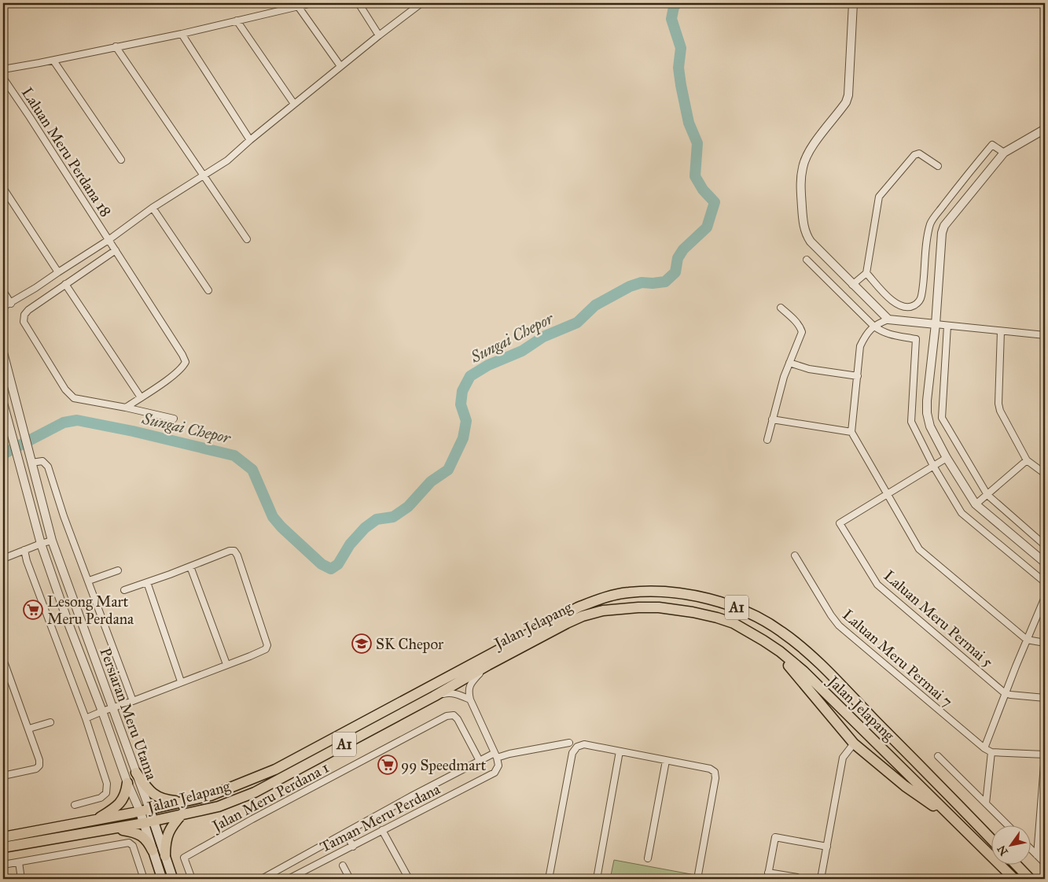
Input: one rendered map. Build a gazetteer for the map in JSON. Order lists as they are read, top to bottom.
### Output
{
  "streets": {
    "main road": ["A1", "Jalan Jelapang", "Persiaran Meru Utama"],
    "street": [
      "Laluan Meru Perdana 18",
      "Laluan Meru Permai 5",
      "Laluan Meru Permai 7",
      "Jalan Meru Perdana 1",
      "Taman Meru Perdana"
    ]
  },
  "crossings": [
    ["Jalan Jelapang", "Persiaran Meru Utama"]
  ],
  "water": ["Sungai Chepor"],
  "places": {
    "supermarket": ["Lesong Mart Meru Perdana", "99 Speedmart"],
    "school or university": ["SK Chepor"]
  },
  "north": "bottom left"
}
